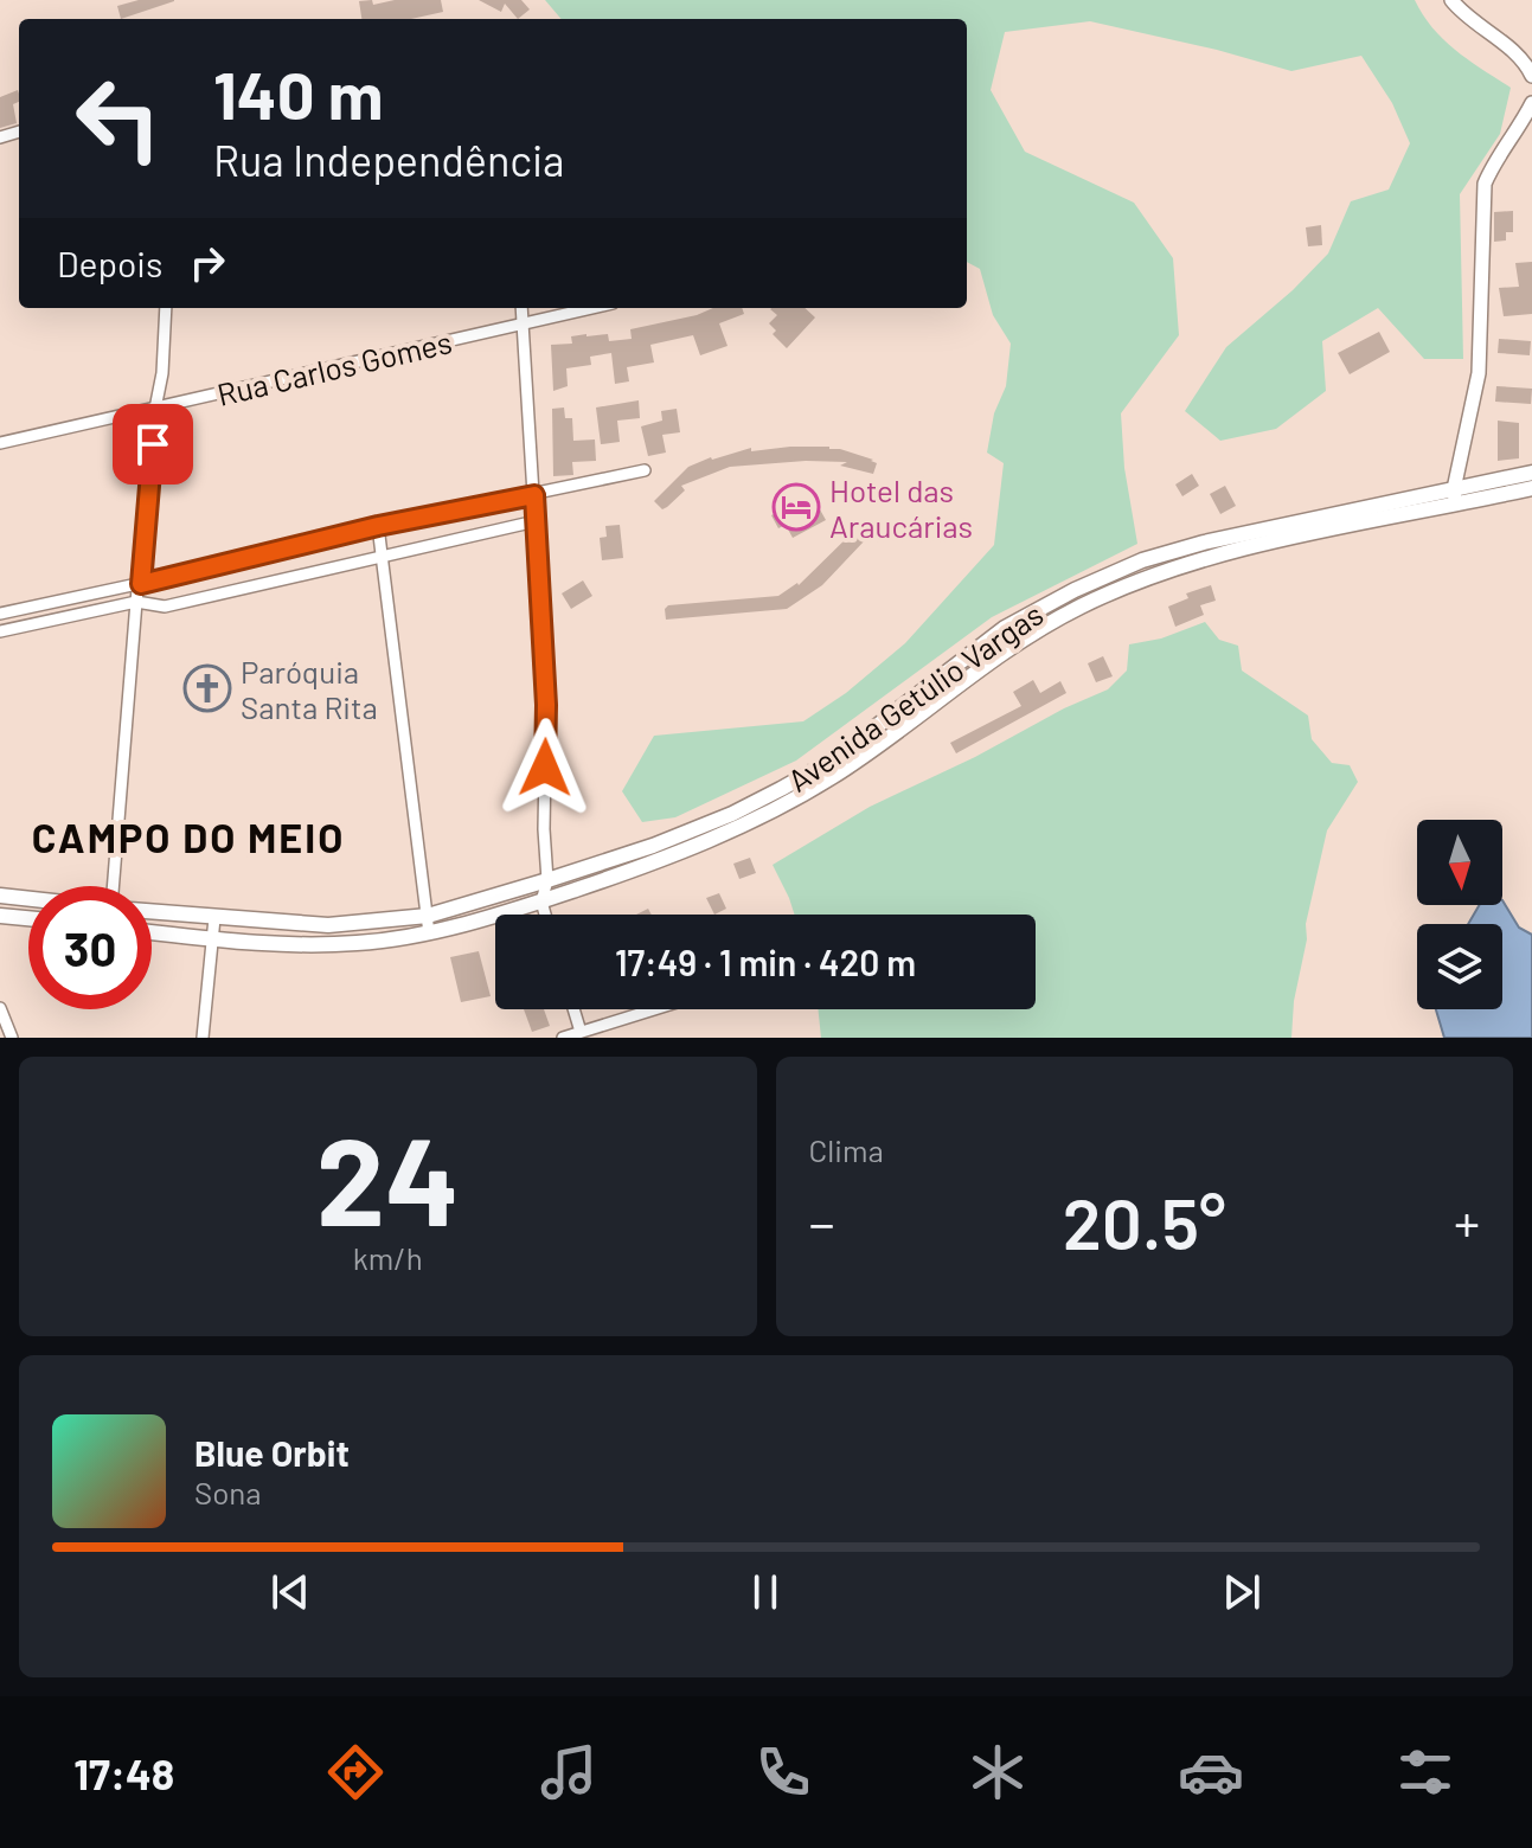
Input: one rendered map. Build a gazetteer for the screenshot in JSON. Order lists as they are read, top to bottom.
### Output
{
  "streets": {
    "main road": ["Avenida Getúlio Vargas"],
    "street": ["Rua Carlos Gomes"]
  },
  "districts": ["CAMPO DO MEIO"],
  "places": {
    "hotel": ["Hotel das Araucárias"],
    "church": ["Paróquia Santa Rita"]
  },
  "north": "bottom",
  "page": {
    "turn": ["140 m", "Rua Independência"],
    "then": "Depois",
    "limit": "30",
    "trip": "17:49 · 1 min · 420 m",
    "tile": [
      ["24", "km/h"],
      "Clima"
    ],
    "heat": ["−", "20.5°", "+"],
    "song": ["Blue Orbit", "Sona"],
    "tabs": "17:48"
  }
}
